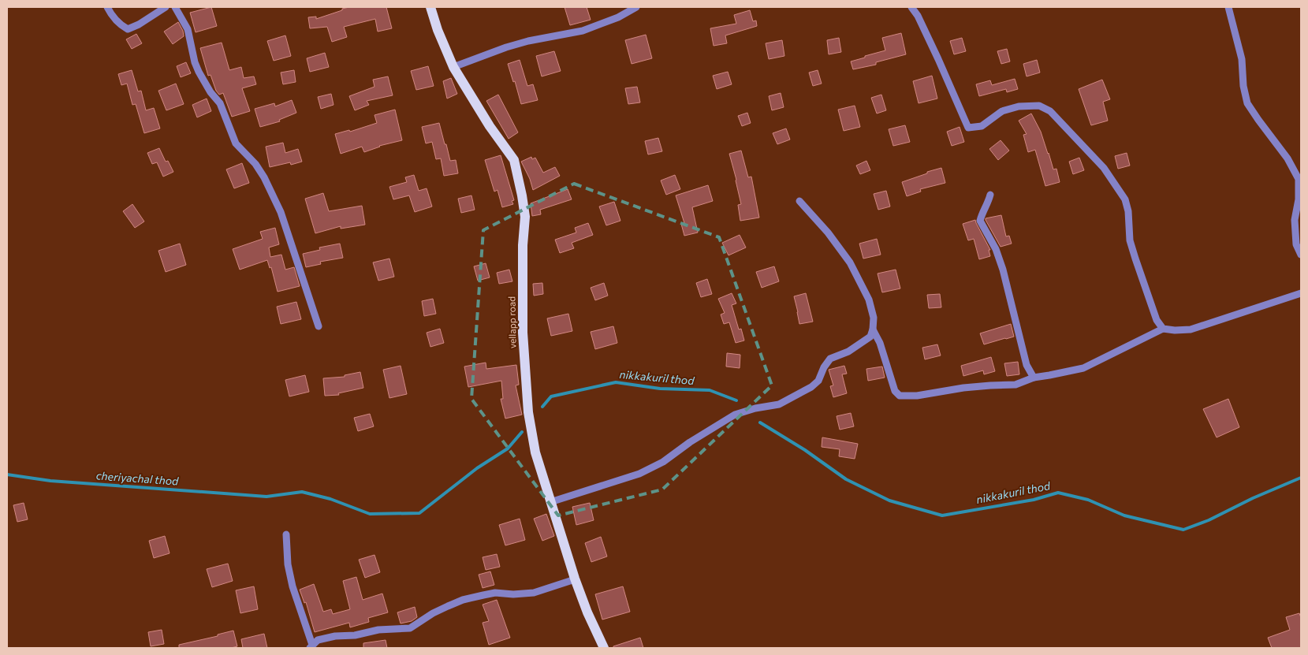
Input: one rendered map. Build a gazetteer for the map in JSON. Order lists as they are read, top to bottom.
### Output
{
  "streets": {
    "main road": ["vellapp road"]
  },
  "water": ["nikkakuril thod", "cheriyachal thod"]
}
